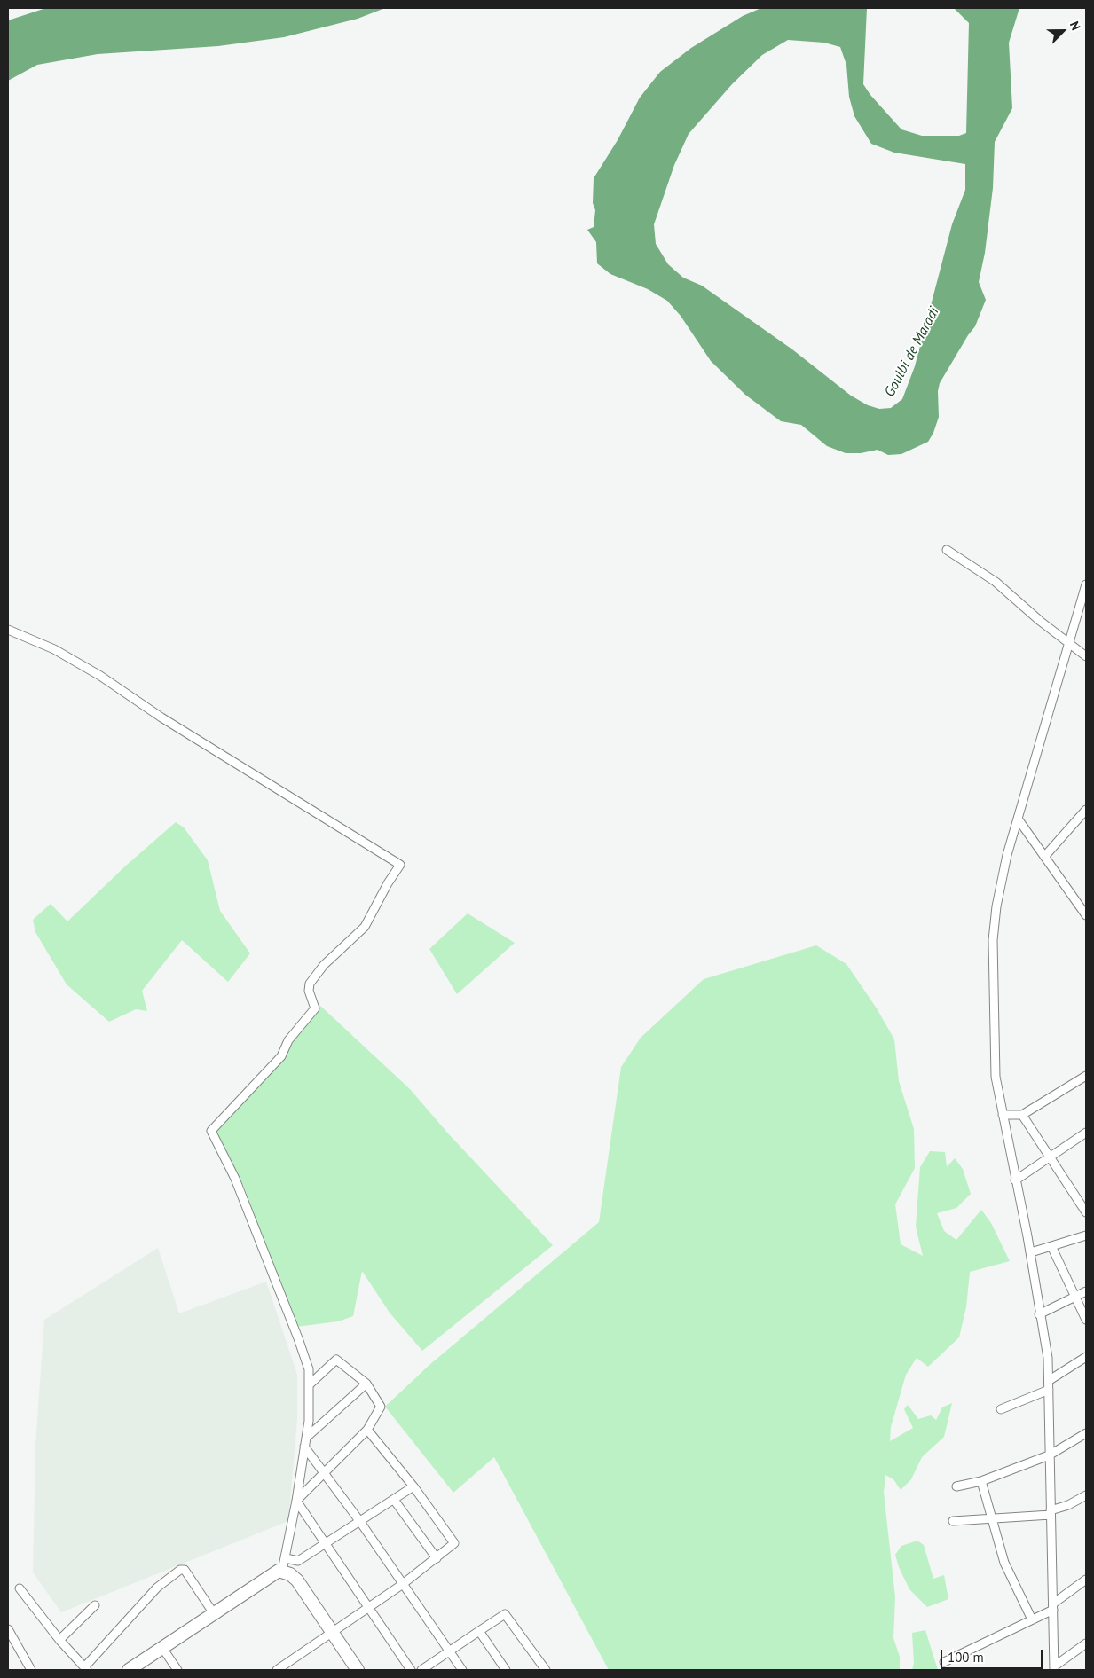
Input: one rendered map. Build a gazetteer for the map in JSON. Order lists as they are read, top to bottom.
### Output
{
  "water": ["Goulbi de Maradi"],
  "scale_bar": "100 m",
  "north": "top right"
}
